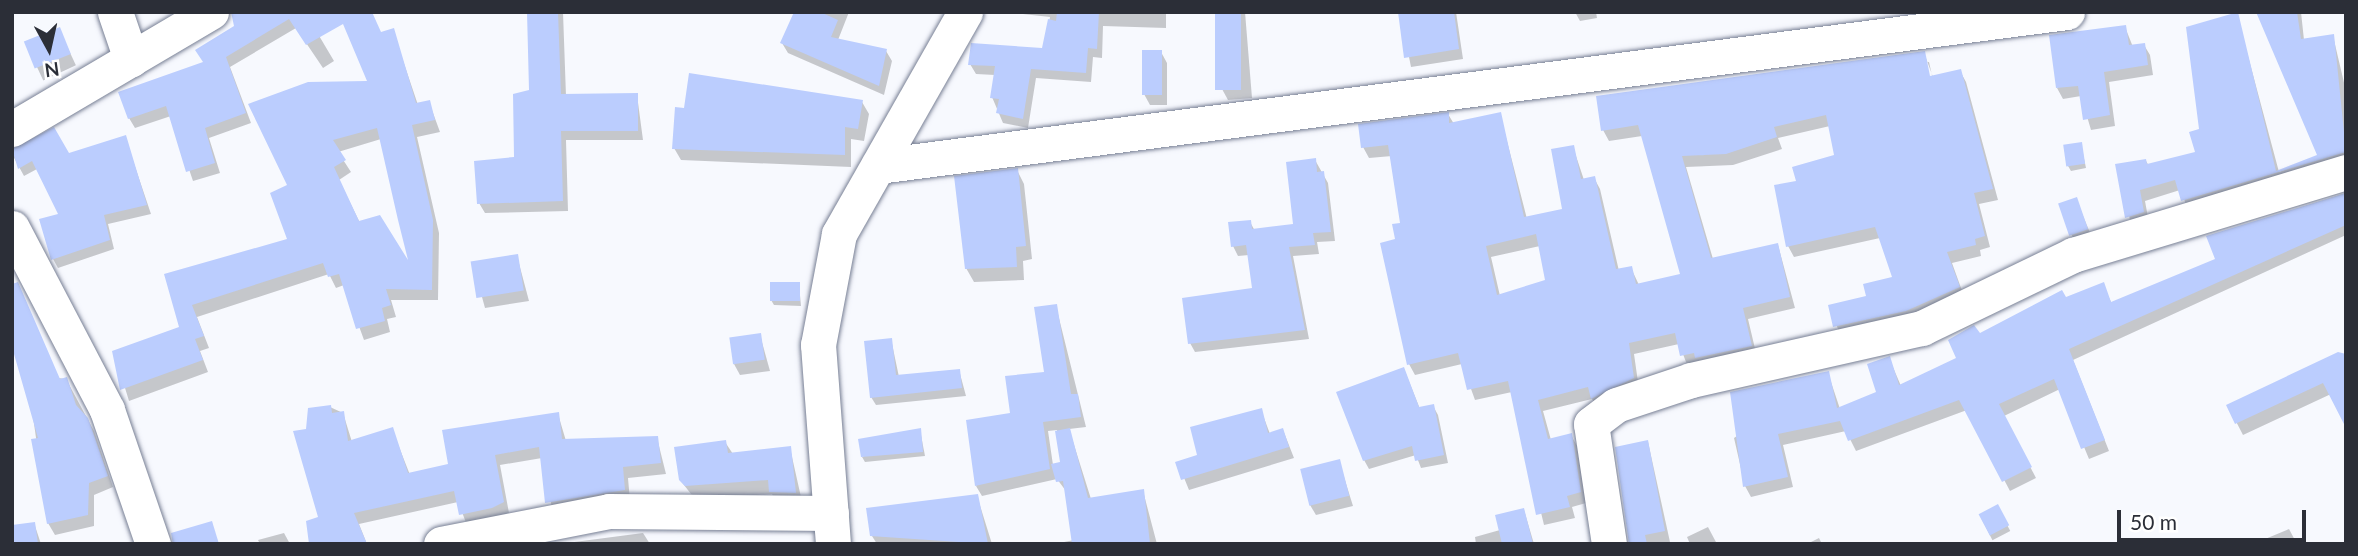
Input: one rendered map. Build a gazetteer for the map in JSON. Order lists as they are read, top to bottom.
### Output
{
  "scale_bar": "50 m",
  "north": "bottom"
}
